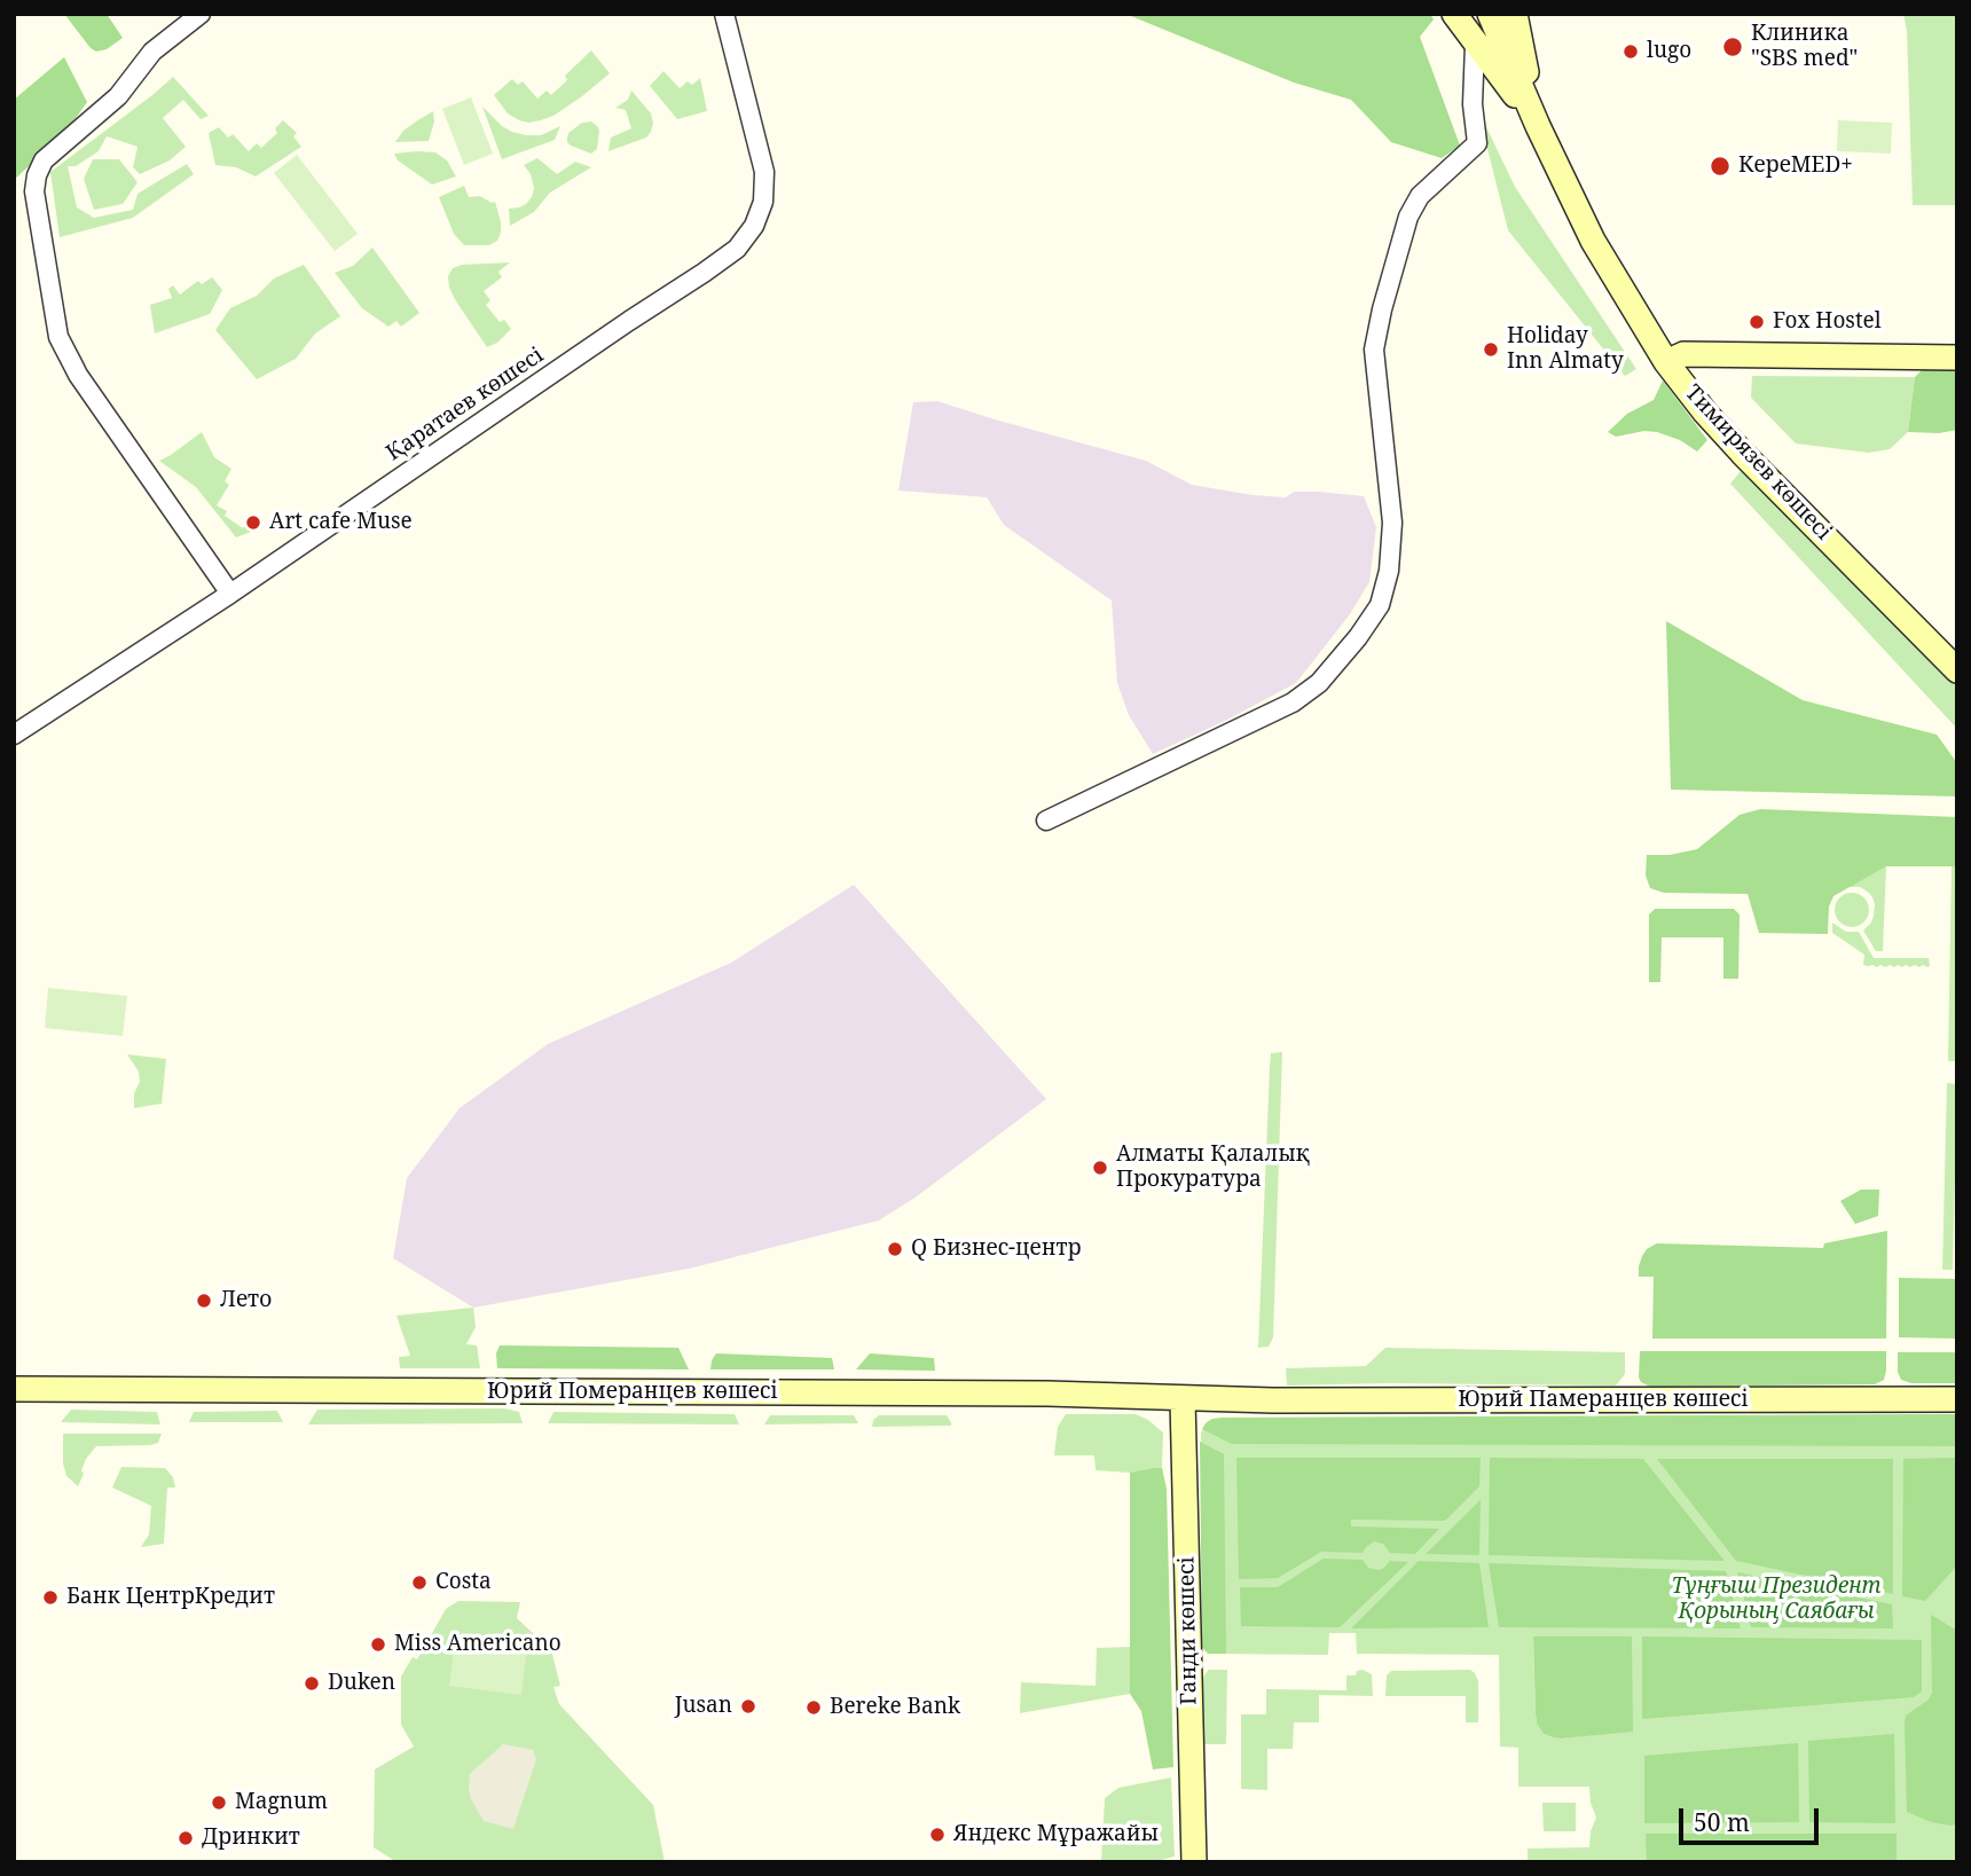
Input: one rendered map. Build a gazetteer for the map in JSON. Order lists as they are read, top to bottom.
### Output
{
  "streets": {
    "street": [
      "Қаратаев көшесі",
      "Тимирязев көшесі",
      "Юрий Померанцев көшесі",
      "Юрий Памеранцев көшесі",
      "Ганди көшесі"
    ]
  },
  "crossings": [
    ["Юрий Померанцев көшесі", "Юрий Памеранцев көшесі"],
    ["Юрий Померанцев көшесі", "Ганди көшесі"]
  ],
  "parks": ["Тұңғыш Президент Қорының Саябағы"],
  "places": [
    "Клиника \"SBS med\"",
    "lugo",
    "КереMED+",
    "Fox Hostel",
    "Holiday Inn Almaty",
    "Art cafe Muse",
    "Алматы Қалалық Прокуратура",
    "Q Бизнес-центр",
    "Лето",
    "Costa",
    "Банк ЦентрКредит",
    "Miss Americano",
    "Duken",
    "Jusan",
    "Bereke Bank",
    "Magnum",
    "Яндекс Мұражайы",
    "Дринкит"
  ],
  "scale_bar": "50 m"
}
